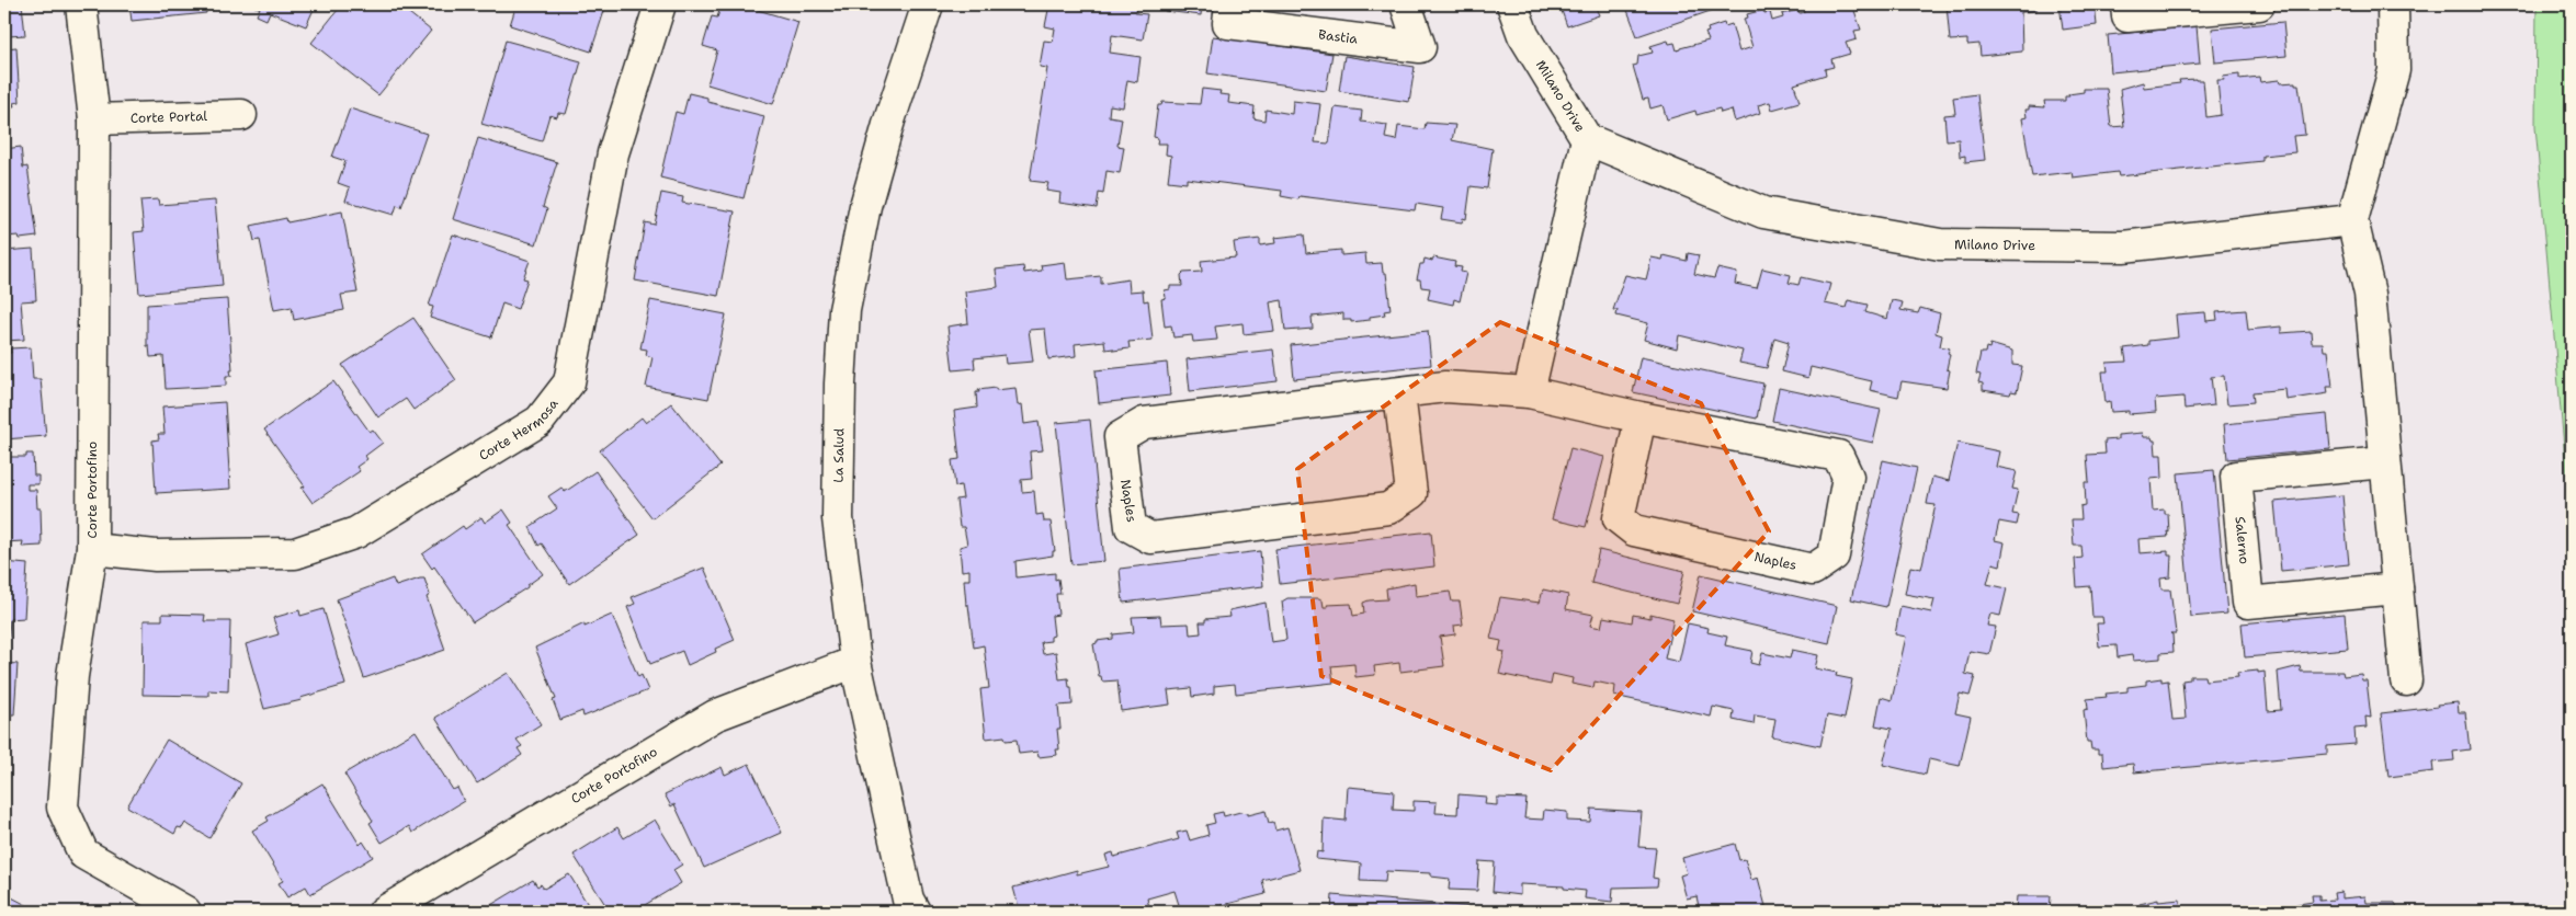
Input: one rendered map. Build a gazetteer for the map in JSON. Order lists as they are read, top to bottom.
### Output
{
  "streets": {
    "street": [
      "Bastia",
      "Milano Drive",
      "Corte Portal",
      "Corte Hermosa",
      "La Salud",
      "Corte Portofino",
      "Naples",
      "Salerno"
    ]
  },
  "crossings": [
    ["Corte Portal", "Corte Portofino"],
    ["Corte Hermosa", "Corte Portofino"],
    ["La Salud", "Corte Portofino"]
  ]
}
